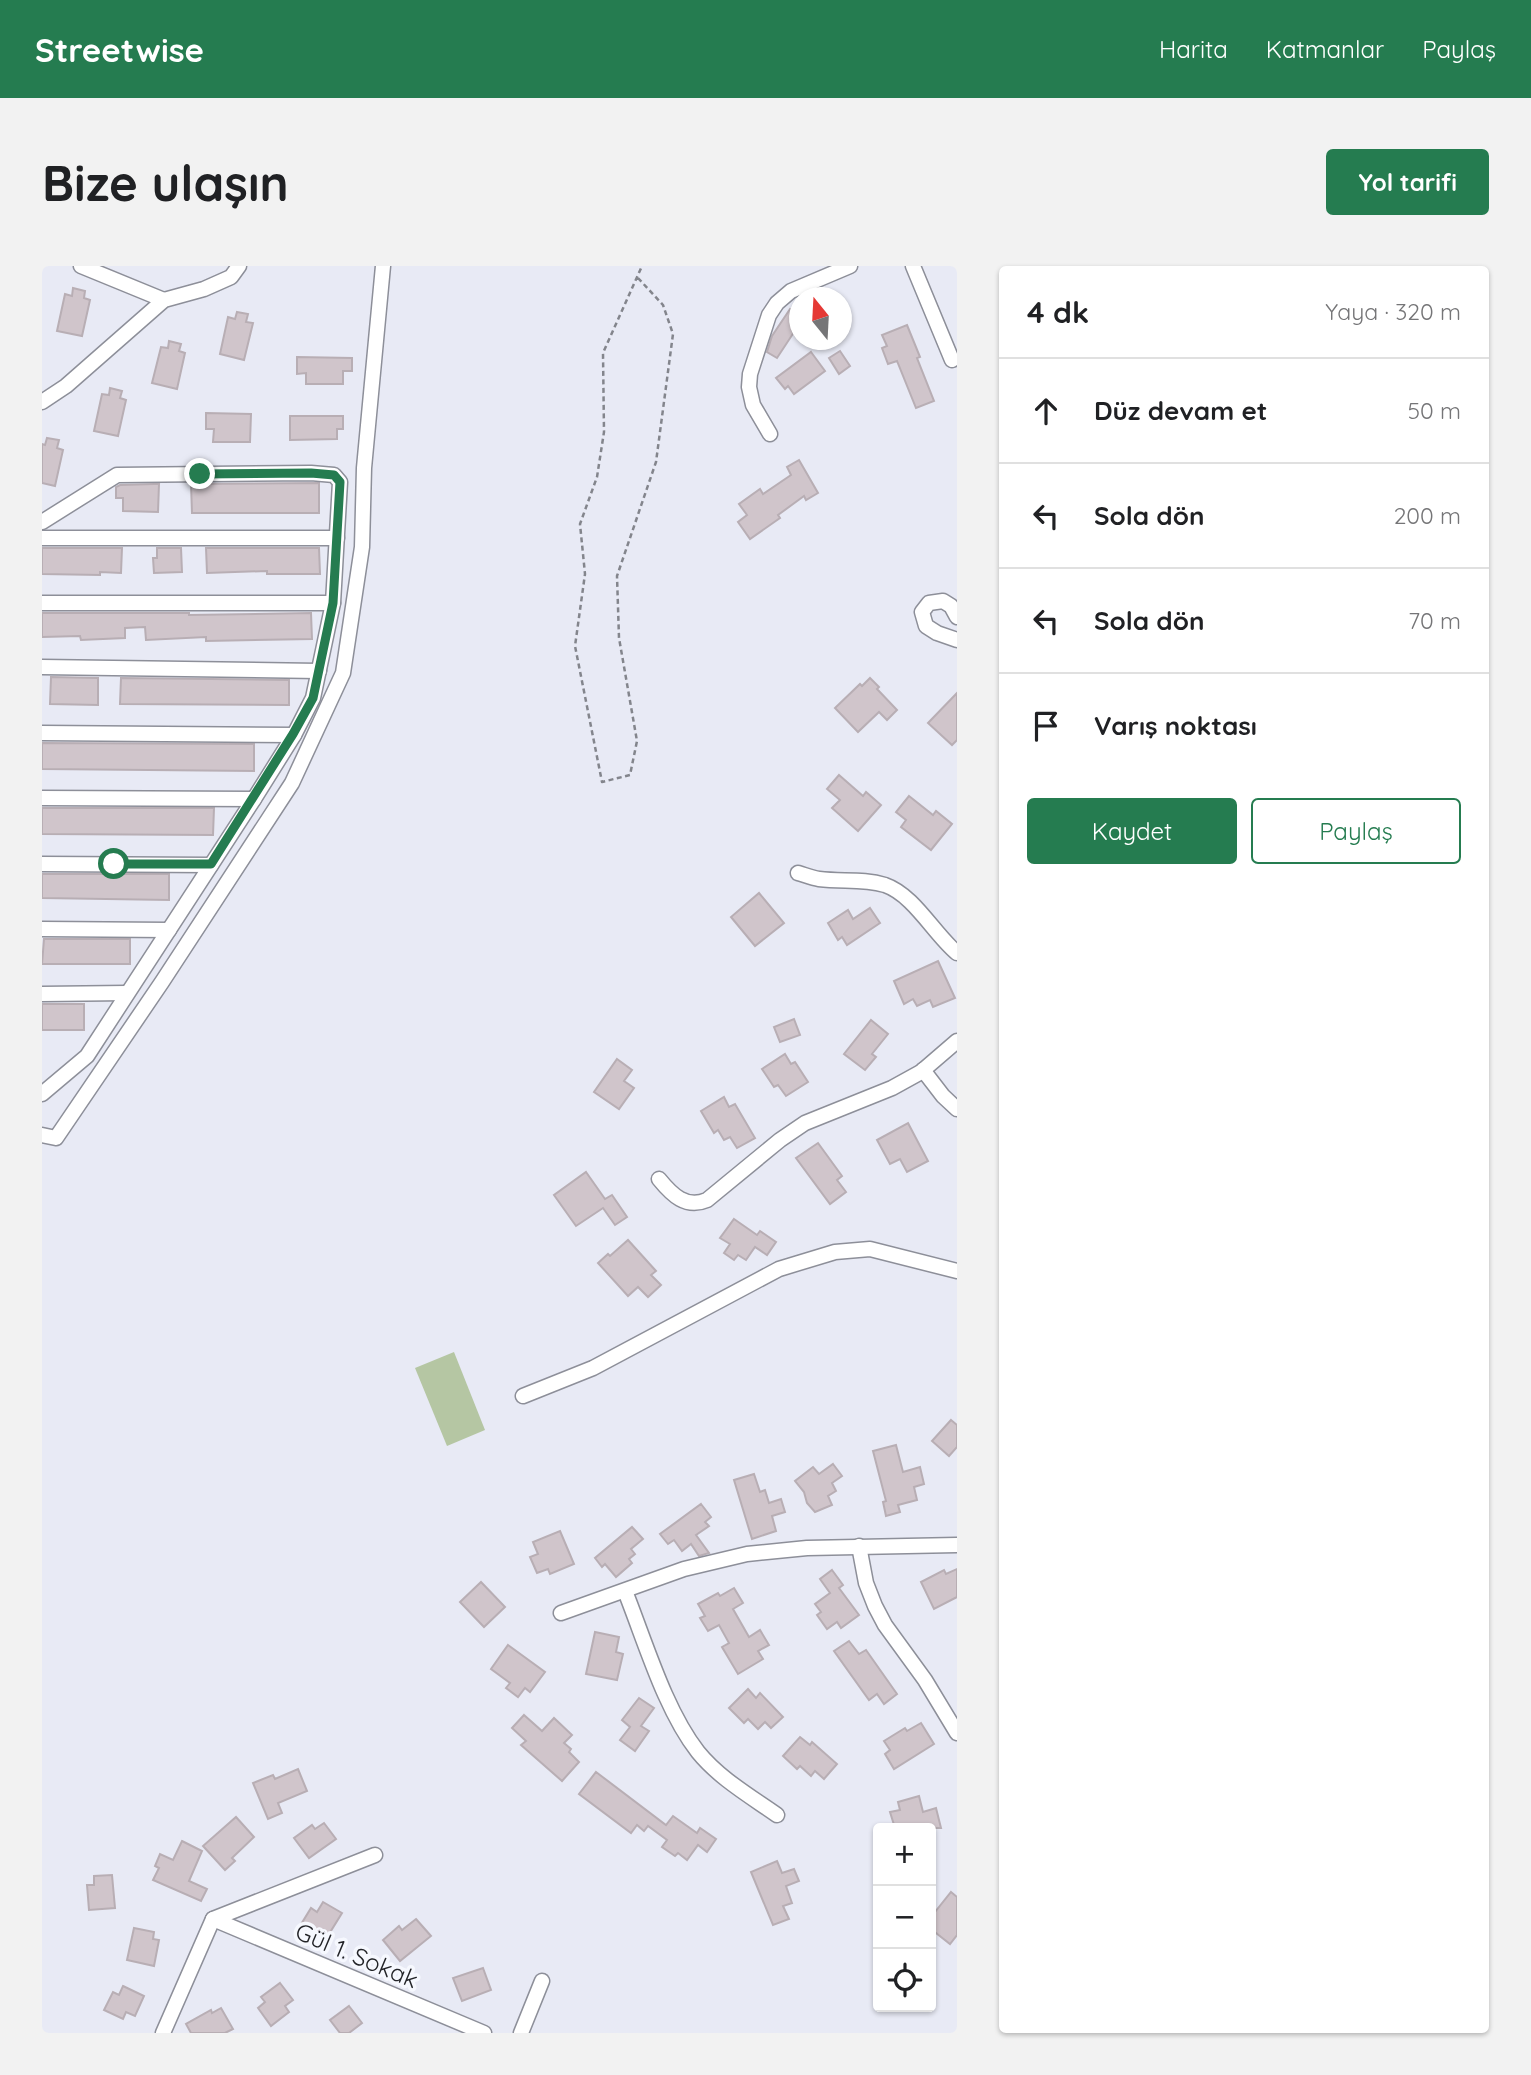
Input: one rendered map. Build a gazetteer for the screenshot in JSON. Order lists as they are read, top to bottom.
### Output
{
  "streets": {
    "street": ["Gül 1. Sokak"]
  },
  "north": "top",
  "page": {
    "header": "Streetwise",
    "nav": ["Harita", "Katmanlar", "Paylaş"],
    "buttons": [
      "Yol tarifi",
      ["Kaydet", "Paylaş"]
    ],
    "title": "Bize ulaşın",
    "heading": ["4 dk", "Yaya · 320 m"],
    "list": [
      ["Düz devam et", "50 m"],
      ["Sola dön", "200 m"],
      ["Sola dön", "70 m"],
      "Varış noktası"
    ],
    "map_buttons": ["+", "−"]
  }
}
